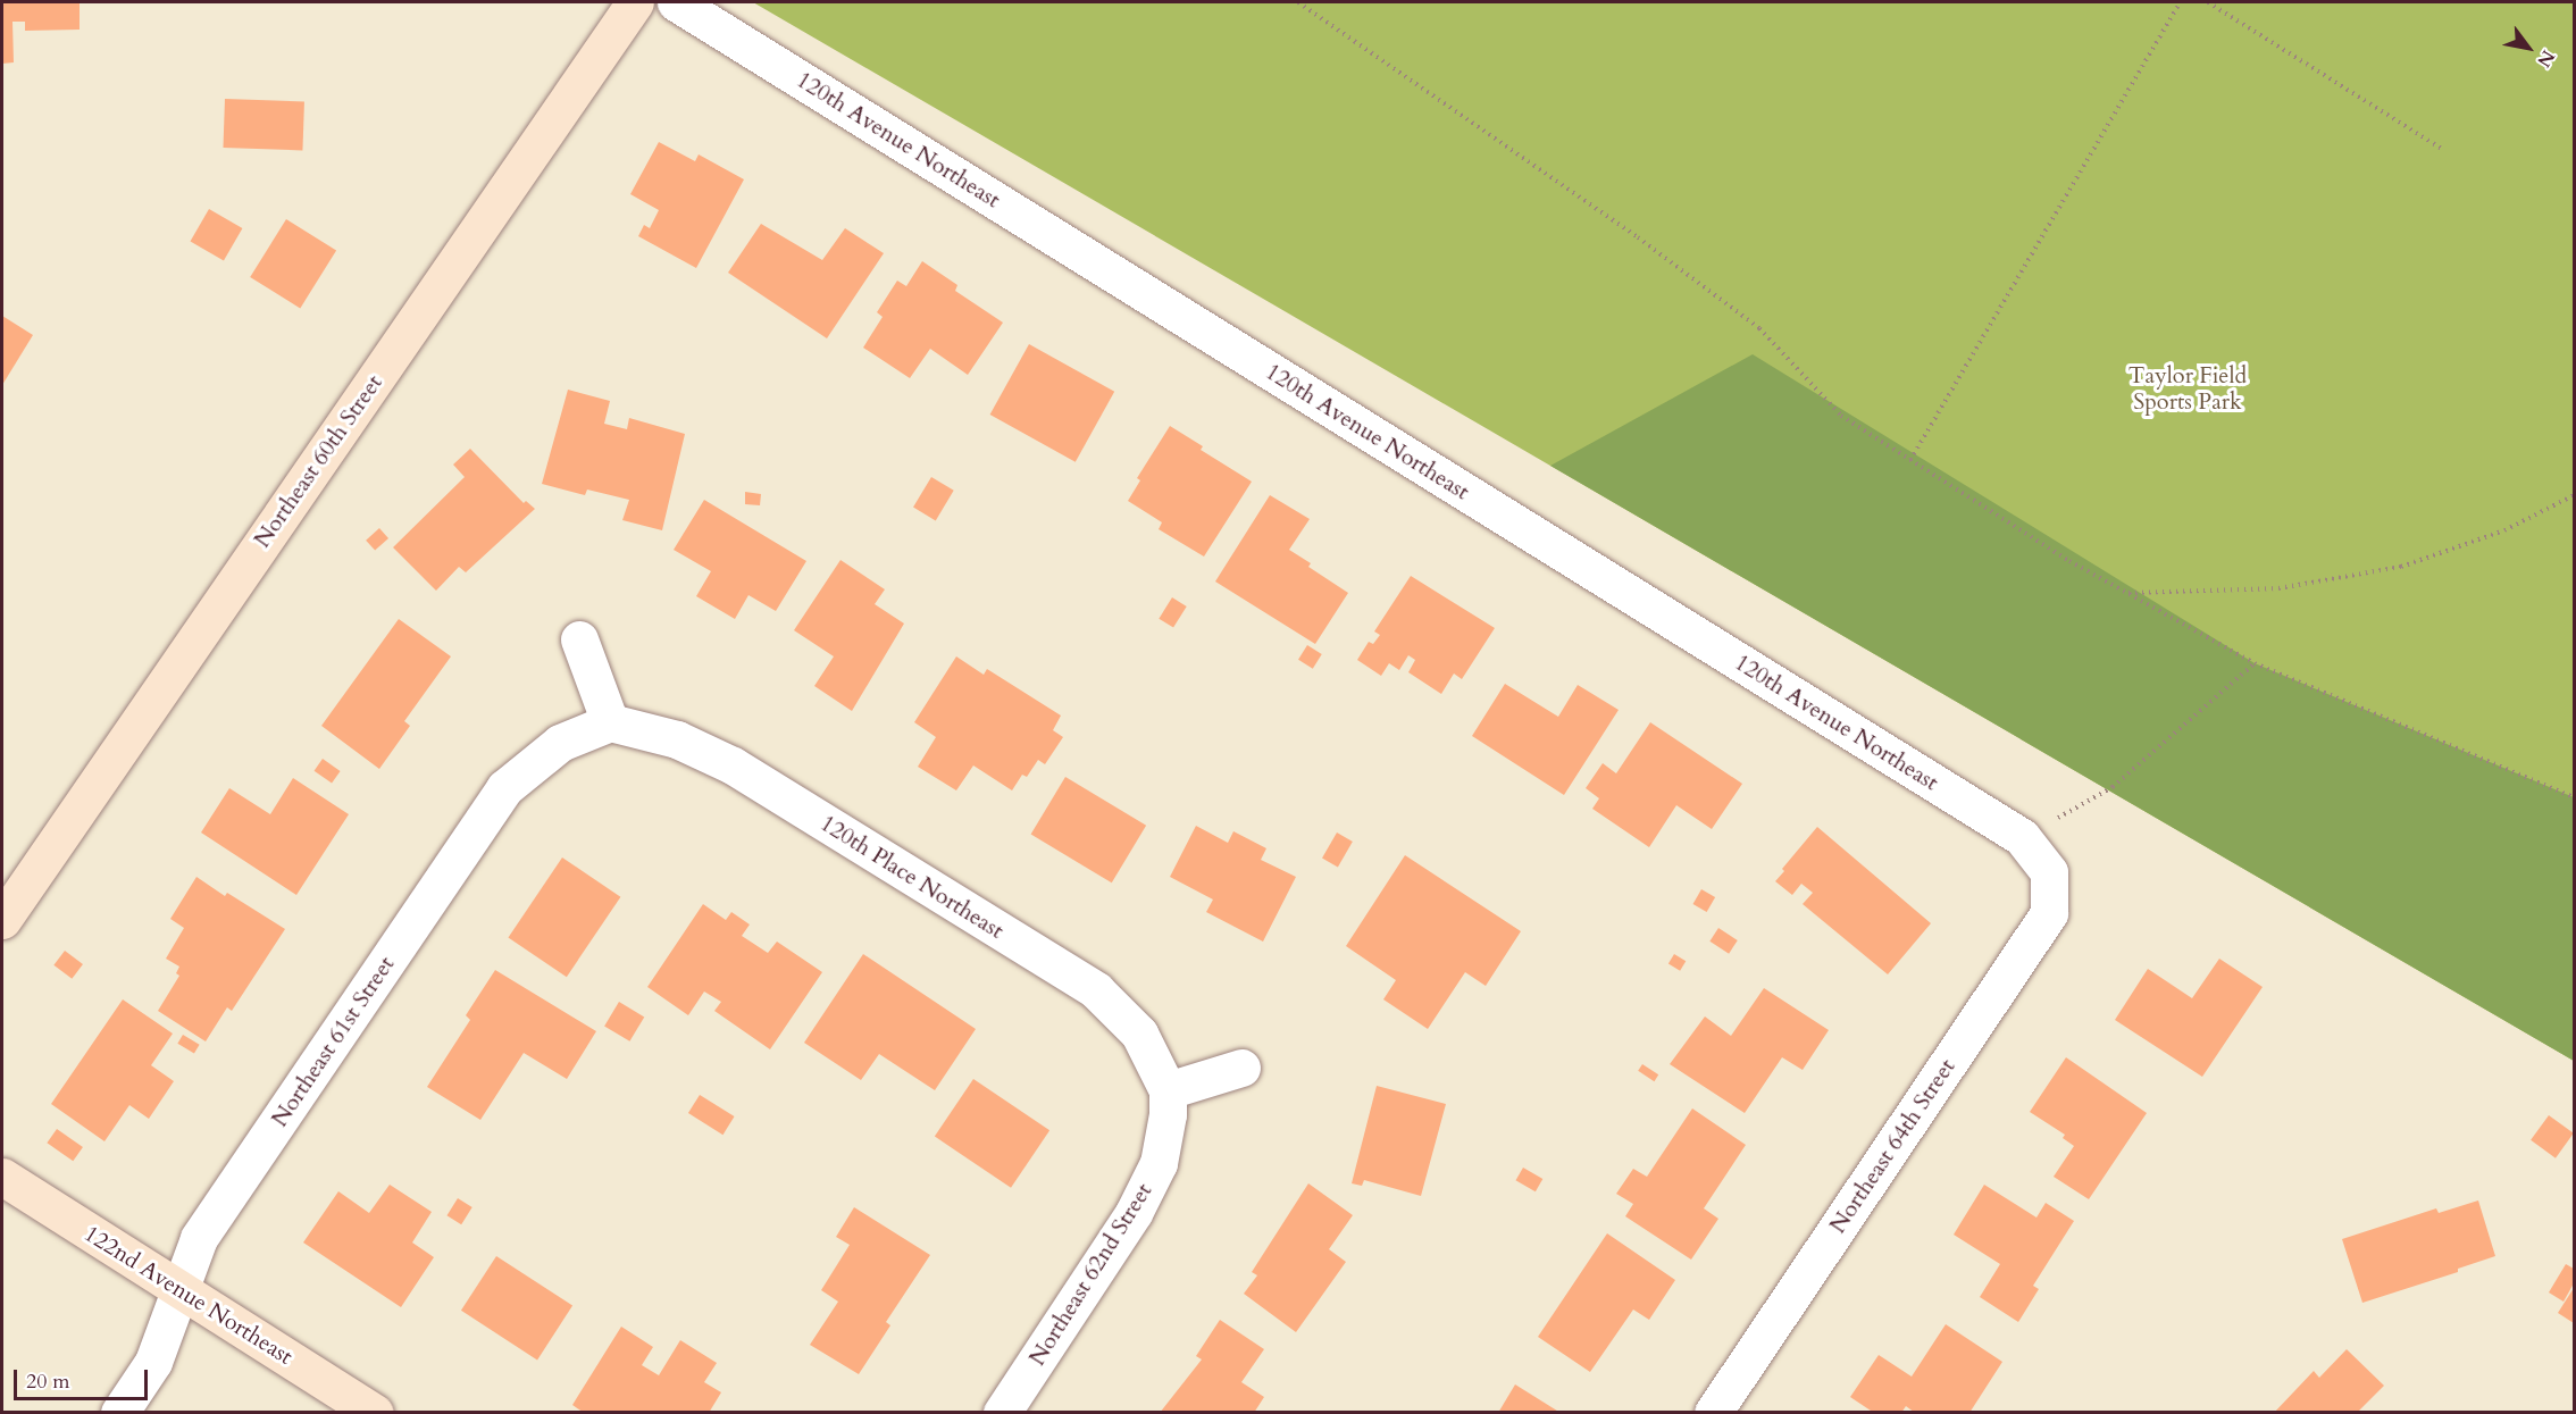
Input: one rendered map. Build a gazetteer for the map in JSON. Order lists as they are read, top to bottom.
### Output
{
  "streets": {
    "street": [
      "120th Avenue Northeast",
      "Northeast 60th Street",
      "120th Place Northeast",
      "Northeast 61st Street",
      "Northeast 64th Street",
      "Northeast 62nd Street",
      "122nd Avenue Northeast"
    ]
  },
  "crossings": [
    ["120th Avenue Northeast", "Northeast 64th Street"],
    ["120th Place Northeast", "Northeast 61st Street"],
    ["120th Place Northeast", "Northeast 62nd Street"],
    ["Northeast 61st Street", "122nd Avenue Northeast"]
  ],
  "parks": ["Taylor Field Sports Park"],
  "scale_bar": "20 m",
  "north": "bottom right"
}
